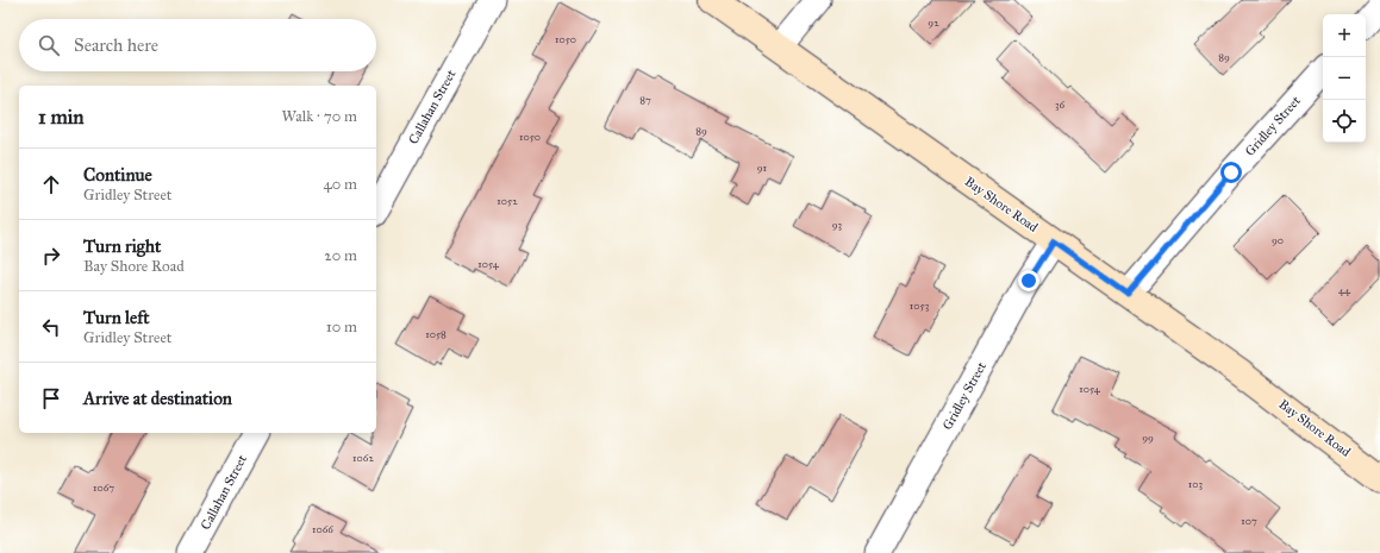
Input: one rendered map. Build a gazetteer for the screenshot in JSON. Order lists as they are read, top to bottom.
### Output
{
  "streets": {
    "main road": ["Bay Shore Road"],
    "street": ["Callahan Street", "Gridley Street"]
  },
  "crossings": [
    ["Gridley Street", "Bay Shore Road"]
  ],
  "house_numbers": [
    "92",
    "1050",
    "89",
    "87",
    "36",
    "89",
    "1050",
    "91",
    "1052",
    "93",
    "90",
    "1054",
    "44",
    "1053",
    "1058",
    "1054",
    "99",
    "1062",
    "103",
    "1067",
    "107",
    "1066"
  ],
  "page": {
    "map_buttons": ["+", "−"],
    "search": "Search here",
    "heading": ["1 min", "Walk · 70 m"],
    "list": [
      ["Continue", "Gridley Street", "40 m"],
      ["Turn right", "Bay Shore Road", "20 m"],
      ["Turn left", "Gridley Street", "10 m"],
      "Arrive at destination"
    ]
  }
}
